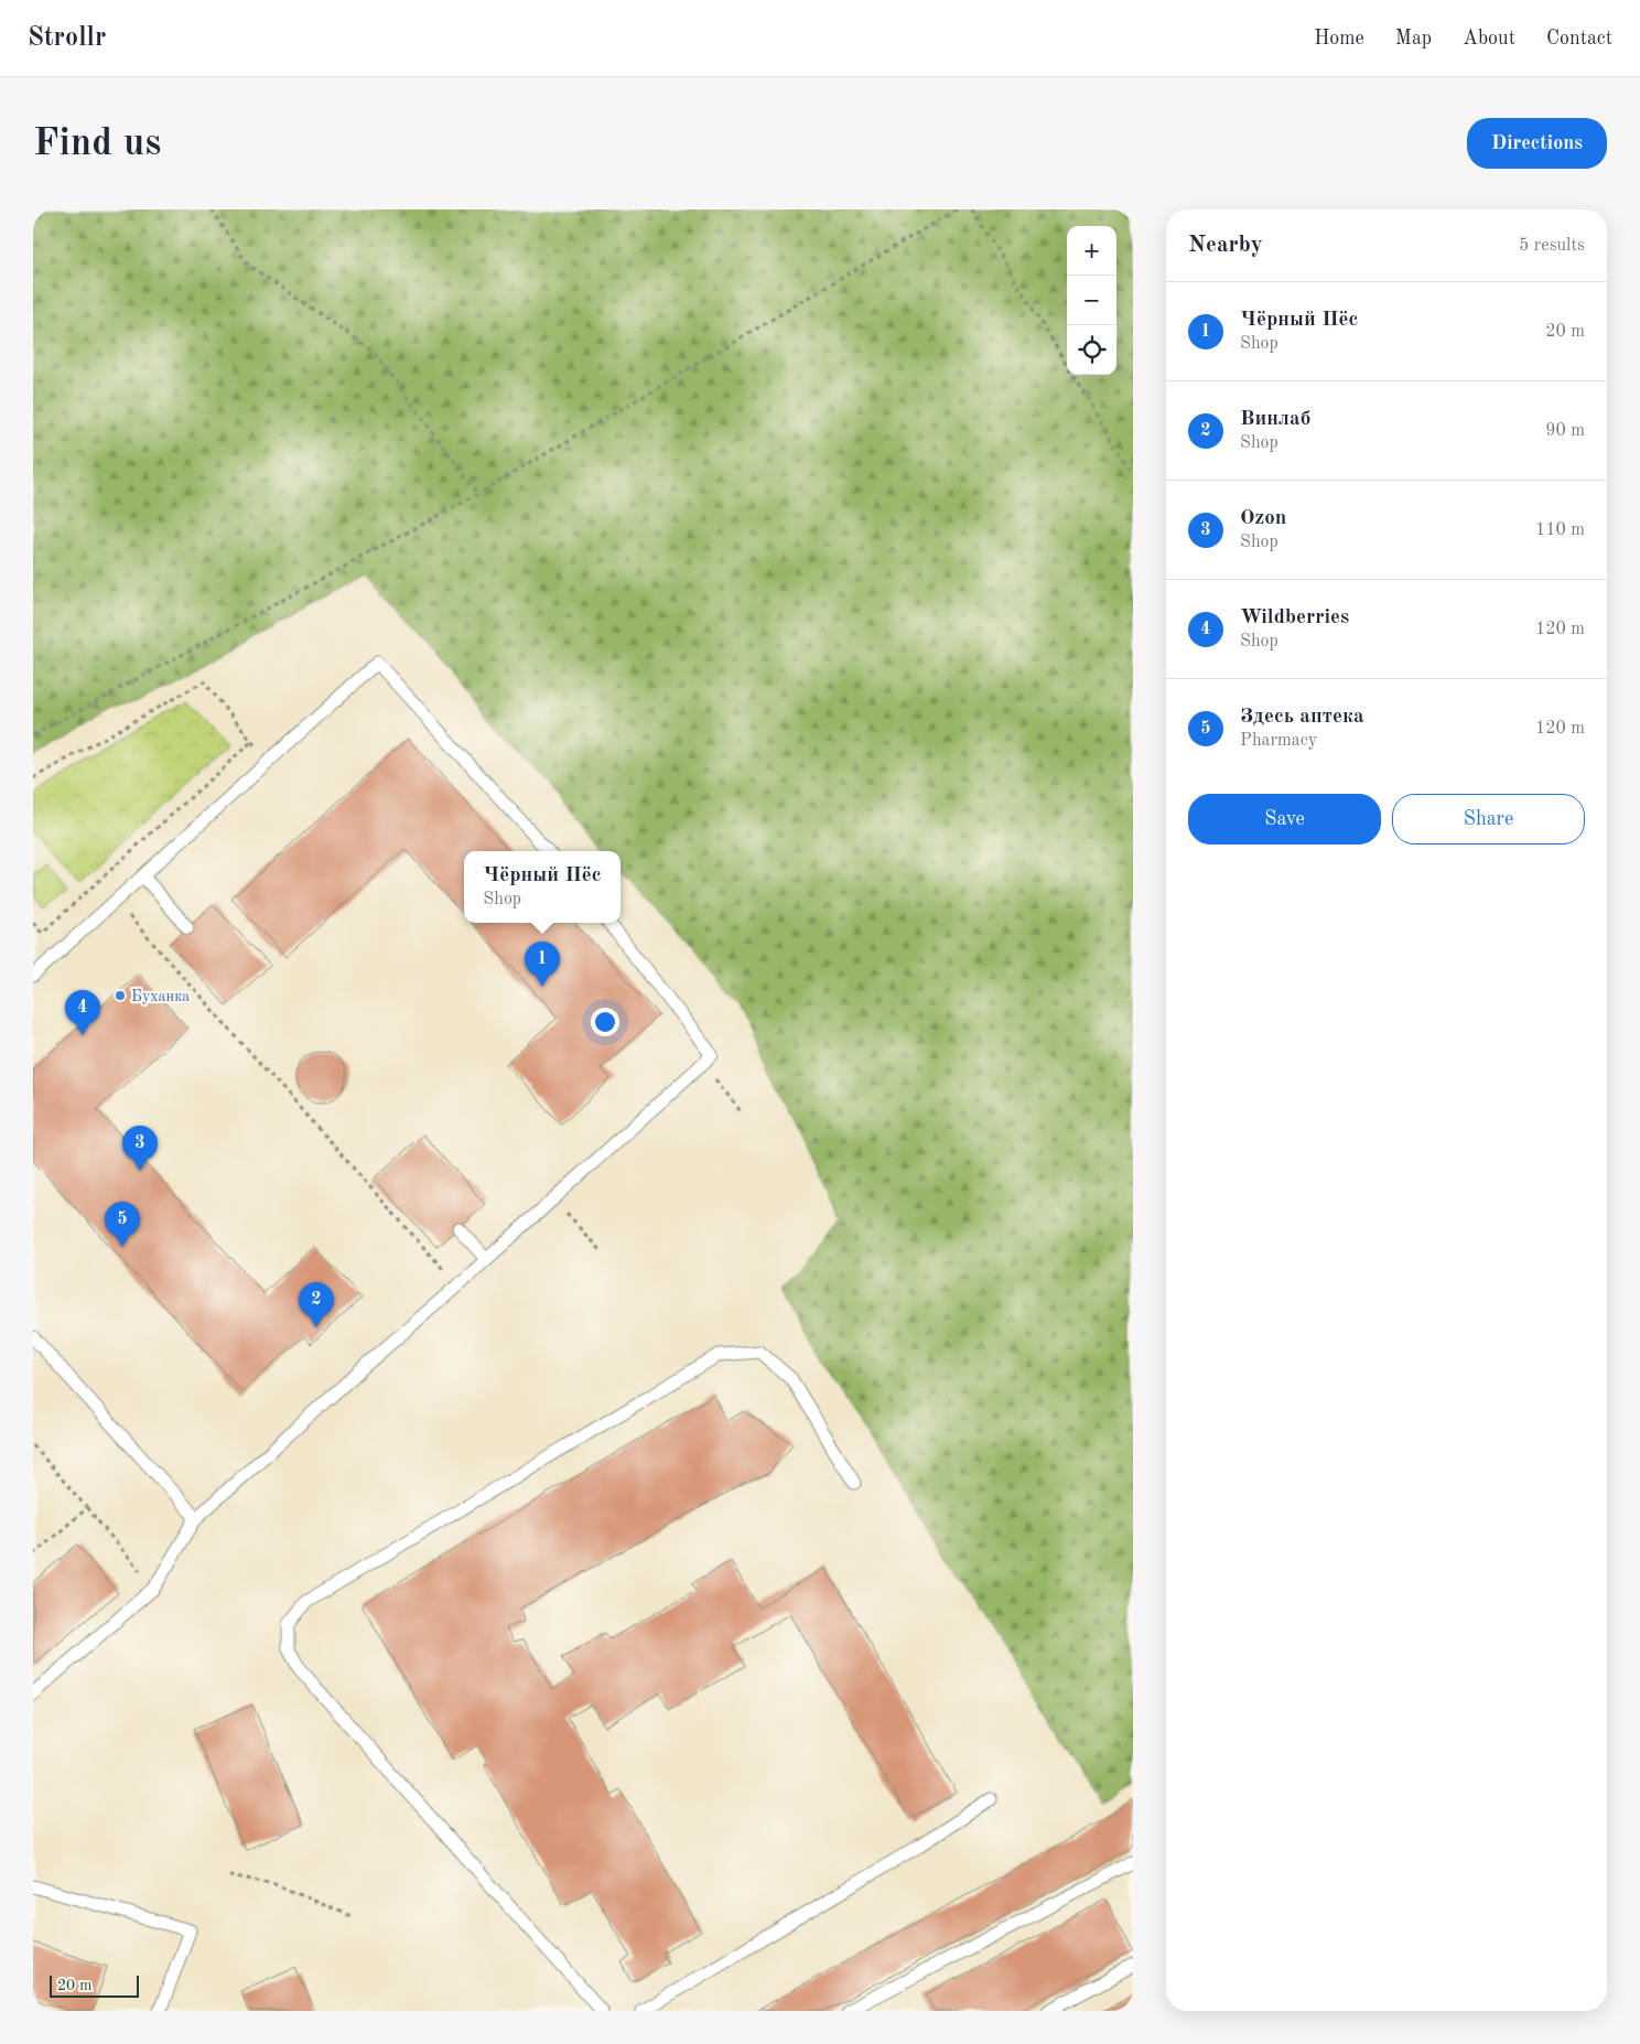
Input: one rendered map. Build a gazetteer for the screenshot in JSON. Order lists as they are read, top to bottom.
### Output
{
  "places": ["Буханка"],
  "scale_bar": "20 m",
  "page": {
    "header": "Strollr",
    "nav": [
      "Home",
      "Map",
      "About",
      "Contact"
    ],
    "buttons": [
      "Directions",
      ["Save", "Share"]
    ],
    "title": "Find us",
    "heading": ["Nearby", "5 results"],
    "map_buttons": ["+", "−"],
    "list": [
      {
        "mark": "1",
        "name": "Чёрный Пёс",
        "note": "Shop",
        "value": "20 m"
      },
      {
        "mark": "2",
        "name": "Винлаб",
        "note": "Shop",
        "value": "90 m"
      },
      {
        "mark": "3",
        "name": "Ozon",
        "note": "Shop",
        "value": "110 m"
      },
      {
        "mark": "4",
        "name": "Wildberries",
        "note": "Shop",
        "value": "120 m"
      },
      {
        "mark": "5",
        "name": "Здесь аптека",
        "note": "Pharmacy",
        "value": "120 m"
      }
    ],
    "popup": ["Чёрный Пёс", "Shop"],
    "pins": [
      "1",
      "4",
      "3",
      "5",
      "2"
    ],
    "scale": "20 m"
  }
}
